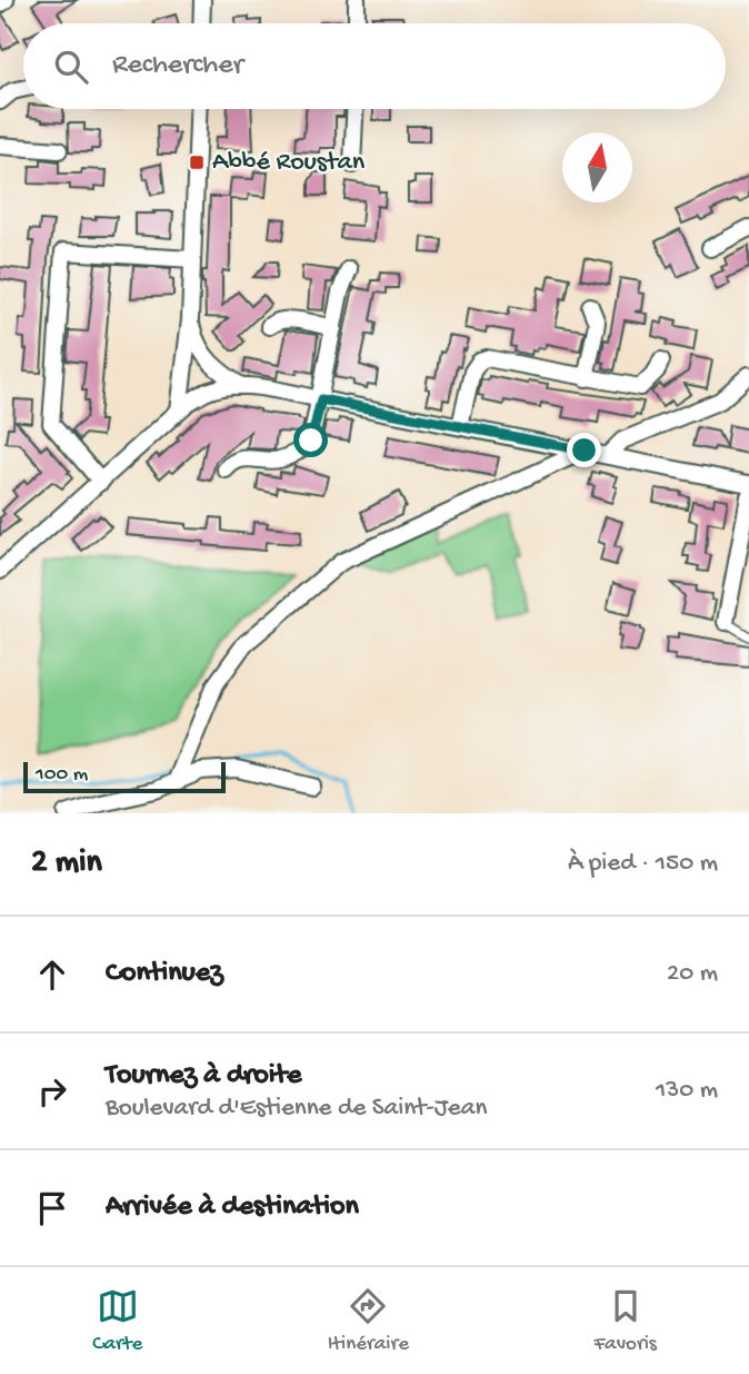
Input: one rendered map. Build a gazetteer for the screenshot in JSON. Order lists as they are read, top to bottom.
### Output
{
  "places": {
    "transit": ["Abbé Roustan"]
  },
  "scale_bar": "100 m",
  "north": "top",
  "page": {
    "search": "Rechercher",
    "scale": "100 m",
    "heading": ["2 min", "À pied · 150 m"],
    "list": [
      ["Continuez", "20 m"],
      ["Tournez à droite", "Boulevard d'Estienne de Saint-Jean", "130 m"],
      "Arrivée à destination"
    ],
    "nav": ["Carte", "Itinéraire", "Favoris"]
  }
}
